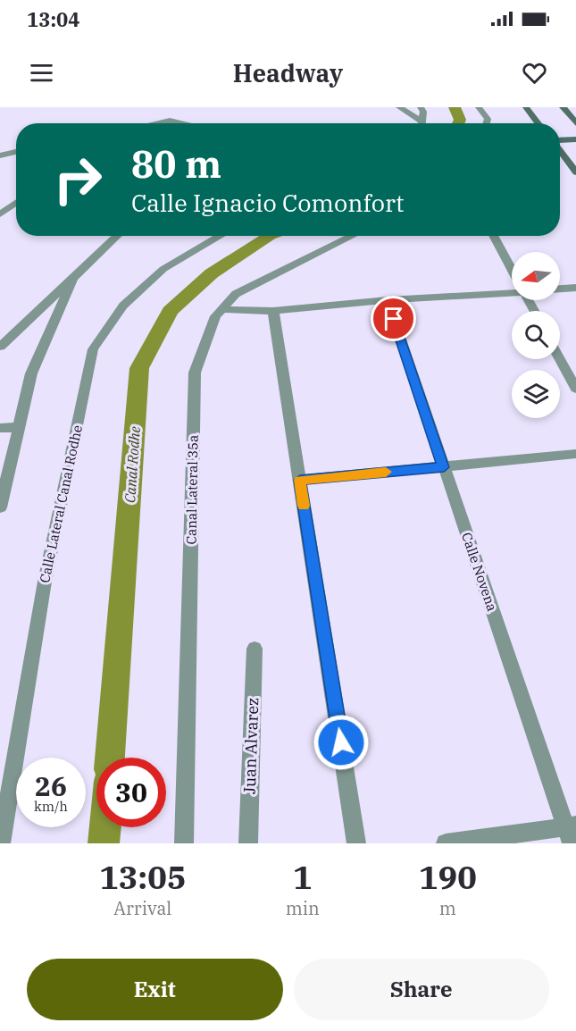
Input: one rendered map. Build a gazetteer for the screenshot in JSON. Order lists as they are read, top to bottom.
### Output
{
  "streets": {
    "street": [
      "Canal Lateral 35a",
      "Calle Lateral Canal Rodhe",
      "Calle Novena",
      "Juan Alvarez"
    ]
  },
  "water": ["Canal Rodhe"],
  "north": "left",
  "page": {
    "status": "13:04",
    "header": "Headway",
    "turn": ["80 m", "Calle Ignacio Comonfort"],
    "speed": "26 km/h",
    "limit": "30",
    "eta": [
      "13:05",
      "Arrival",
      "1",
      "min",
      "190",
      "m"
    ],
    "buttons": ["Exit", "Share"]
  }
}
